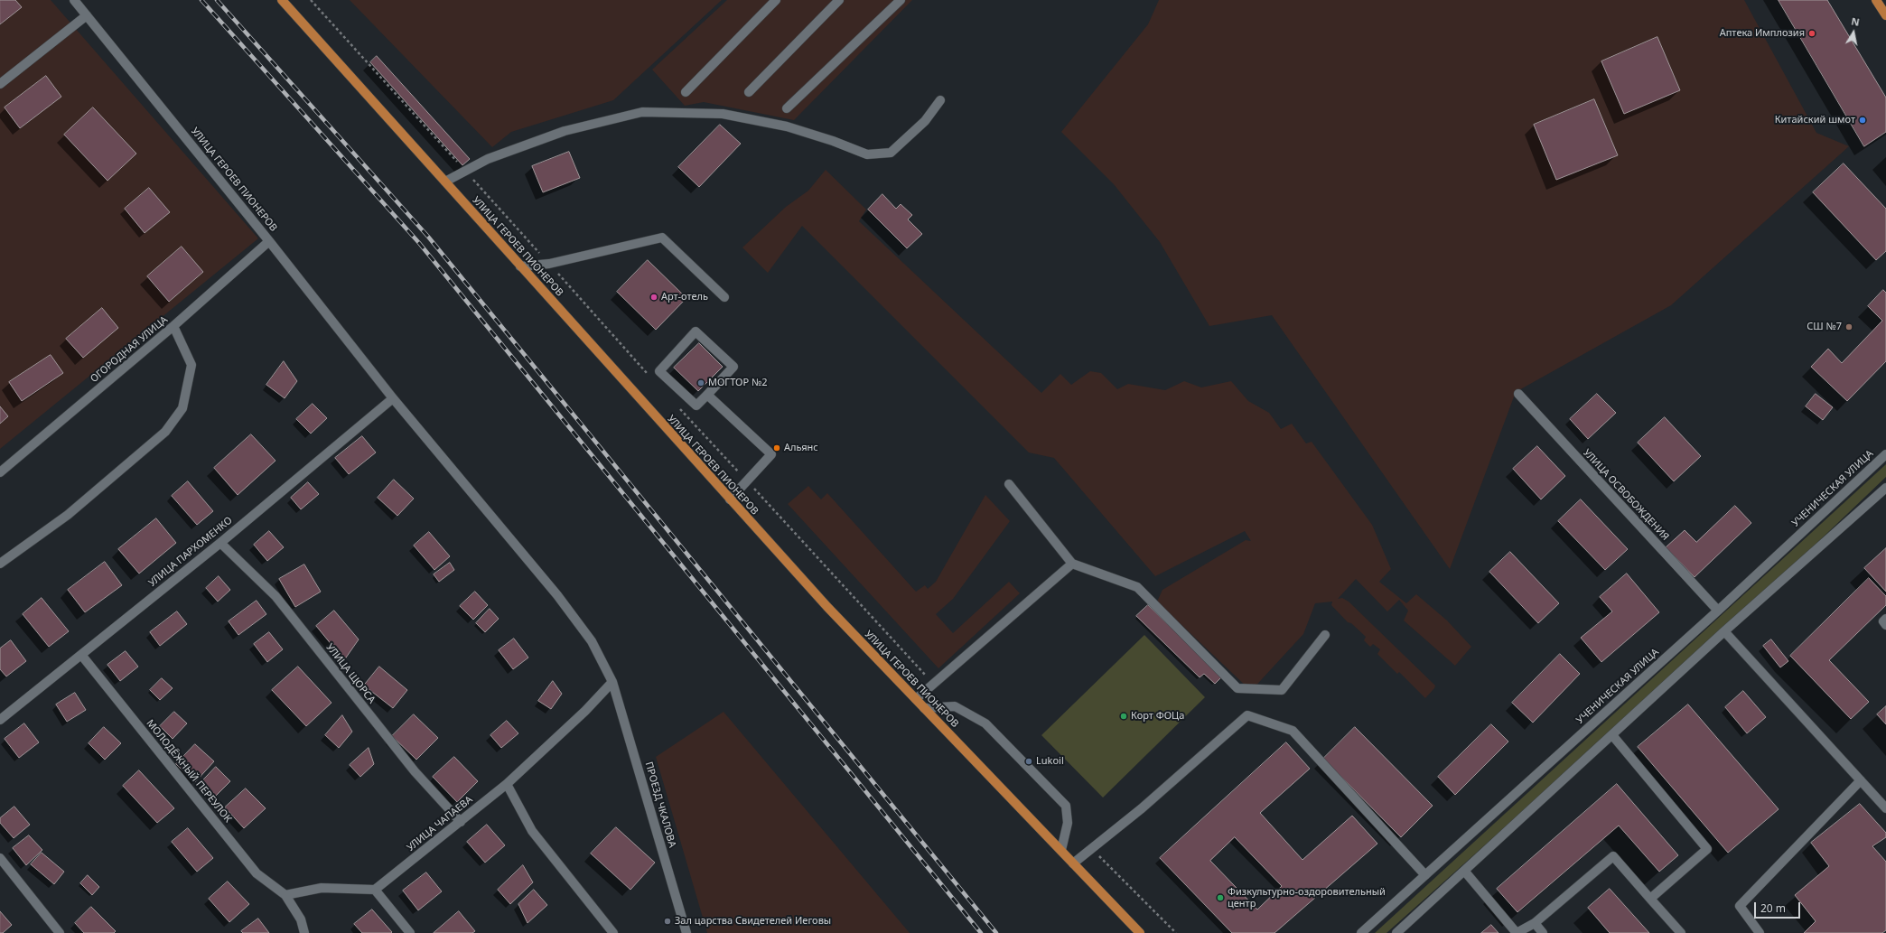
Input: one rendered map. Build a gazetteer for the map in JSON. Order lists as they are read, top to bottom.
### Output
{
  "streets": {
    "main road": ["УЛИЦА ГЕРОЕВ ПИОНЕРОВ"],
    "street": [
      "ОГОРОДНАЯ УЛИЦА",
      "УЧЕНИЧЕСКАЯ УЛИЦА",
      "УЛИЦА ОСВОБОЖДЕНИЯ",
      "УЛИЦА ПАРХОМЕНКО",
      "УЛИЦА ЩОРСА",
      "МОЛОДЁЖНЫЙ ПЕРЕУЛОК",
      "ПРОЕЗД ЧКАЛОВА",
      "УЛИЦА ЧАПАЕВА"
    ]
  },
  "crossings": [
    ["УЛИЦА ГЕРОЕВ ПИОНЕРОВ", "ОГОРОДНАЯ УЛИЦА"],
    ["УЛИЦА ГЕРОЕВ ПИОНЕРОВ", "УЛИЦА ПАРХОМЕНКО"],
    ["УЛИЦА ГЕРОЕВ ПИОНЕРОВ", "ПРОЕЗД ЧКАЛОВА"],
    ["УЛИЦА ГЕРОЕВ ПИОНЕРОВ", "УЛИЦА ЧАПАЕВА"],
    ["УЧЕНИЧЕСКАЯ УЛИЦА", "УЛИЦА ОСВОБОЖДЕНИЯ"],
    ["УЛИЦА ПАРХОМЕНКО", "УЛИЦА ЩОРСА"],
    ["УЛИЦА ПАРХОМЕНКО", "МОЛОДЁЖНЫЙ ПЕРЕУЛОК"],
    ["УЛИЦА ЩОРСА", "УЛИЦА ЧАПАЕВА"],
    ["ПРОЕЗД ЧКАЛОВА", "УЛИЦА ЧАПАЕВА"]
  ],
  "places": [
    "Аптека Имплозия",
    "Китайский шмот",
    "Арт-отель",
    "СШ №7",
    "МОГТОР №2",
    "Альянс",
    "Корт ФОЦа",
    "Lukoil",
    "Физкультурно-оздоровительный центр",
    "Зал царства Свидетелей Иеговы"
  ],
  "scale_bar": "20 m",
  "north": "top"
}
